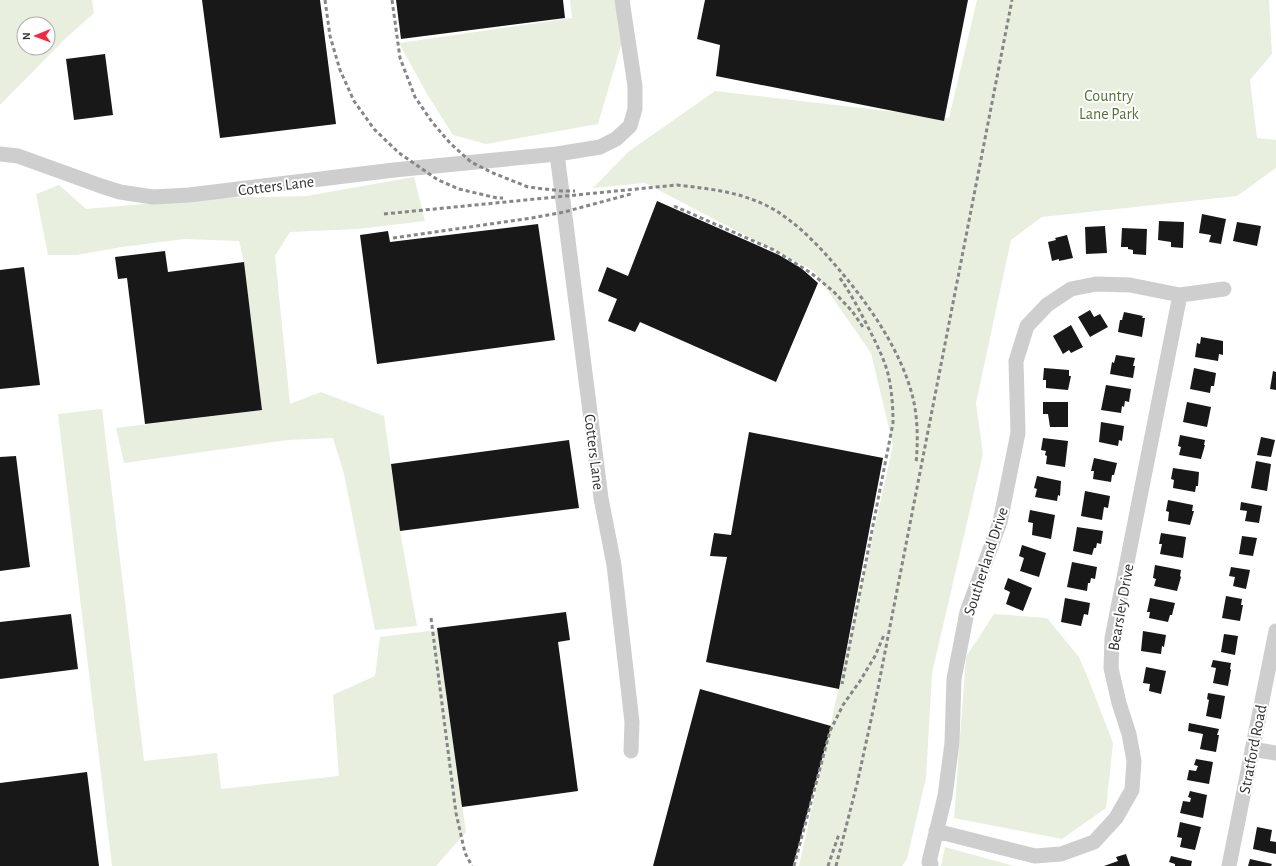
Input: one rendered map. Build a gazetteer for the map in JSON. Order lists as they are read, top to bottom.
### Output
{
  "streets": {
    "street": [
      "Cotters Lane",
      "Southerland Drive",
      "Bearsley Drive",
      "Stratford Road"
    ]
  },
  "crossings": [
    ["Southerland Drive", "Bearsley Drive"]
  ],
  "parks": ["Country Lane Park"],
  "north": "left"
}
